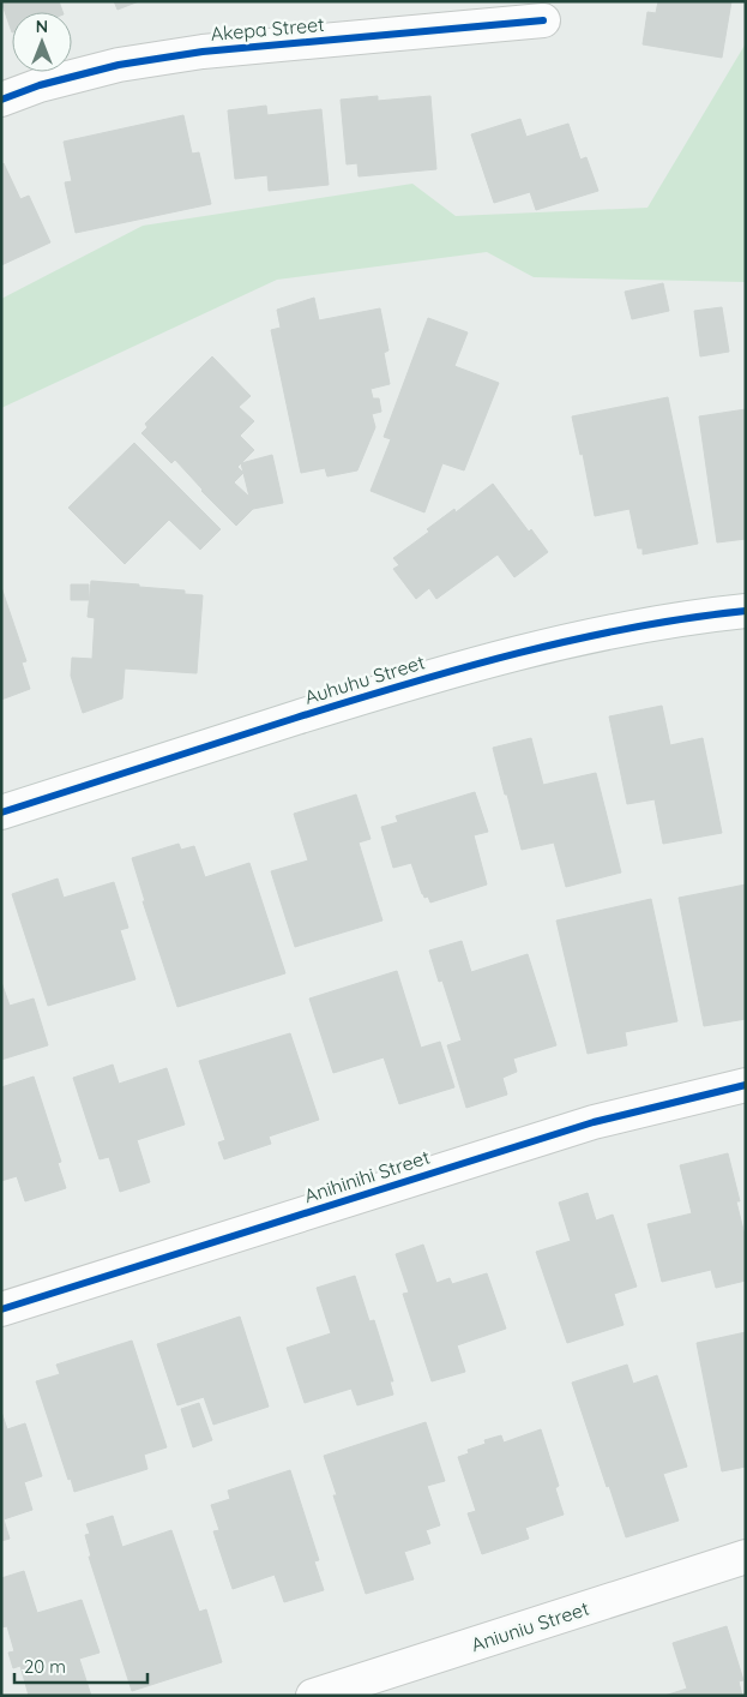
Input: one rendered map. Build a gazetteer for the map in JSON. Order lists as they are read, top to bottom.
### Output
{
  "streets": {
    "street": [
      "Akepa Street",
      "Auhuhu Street",
      "Anihinihi Street",
      "Aniuniu Street"
    ]
  },
  "scale_bar": "20 m",
  "north": "top"
}
